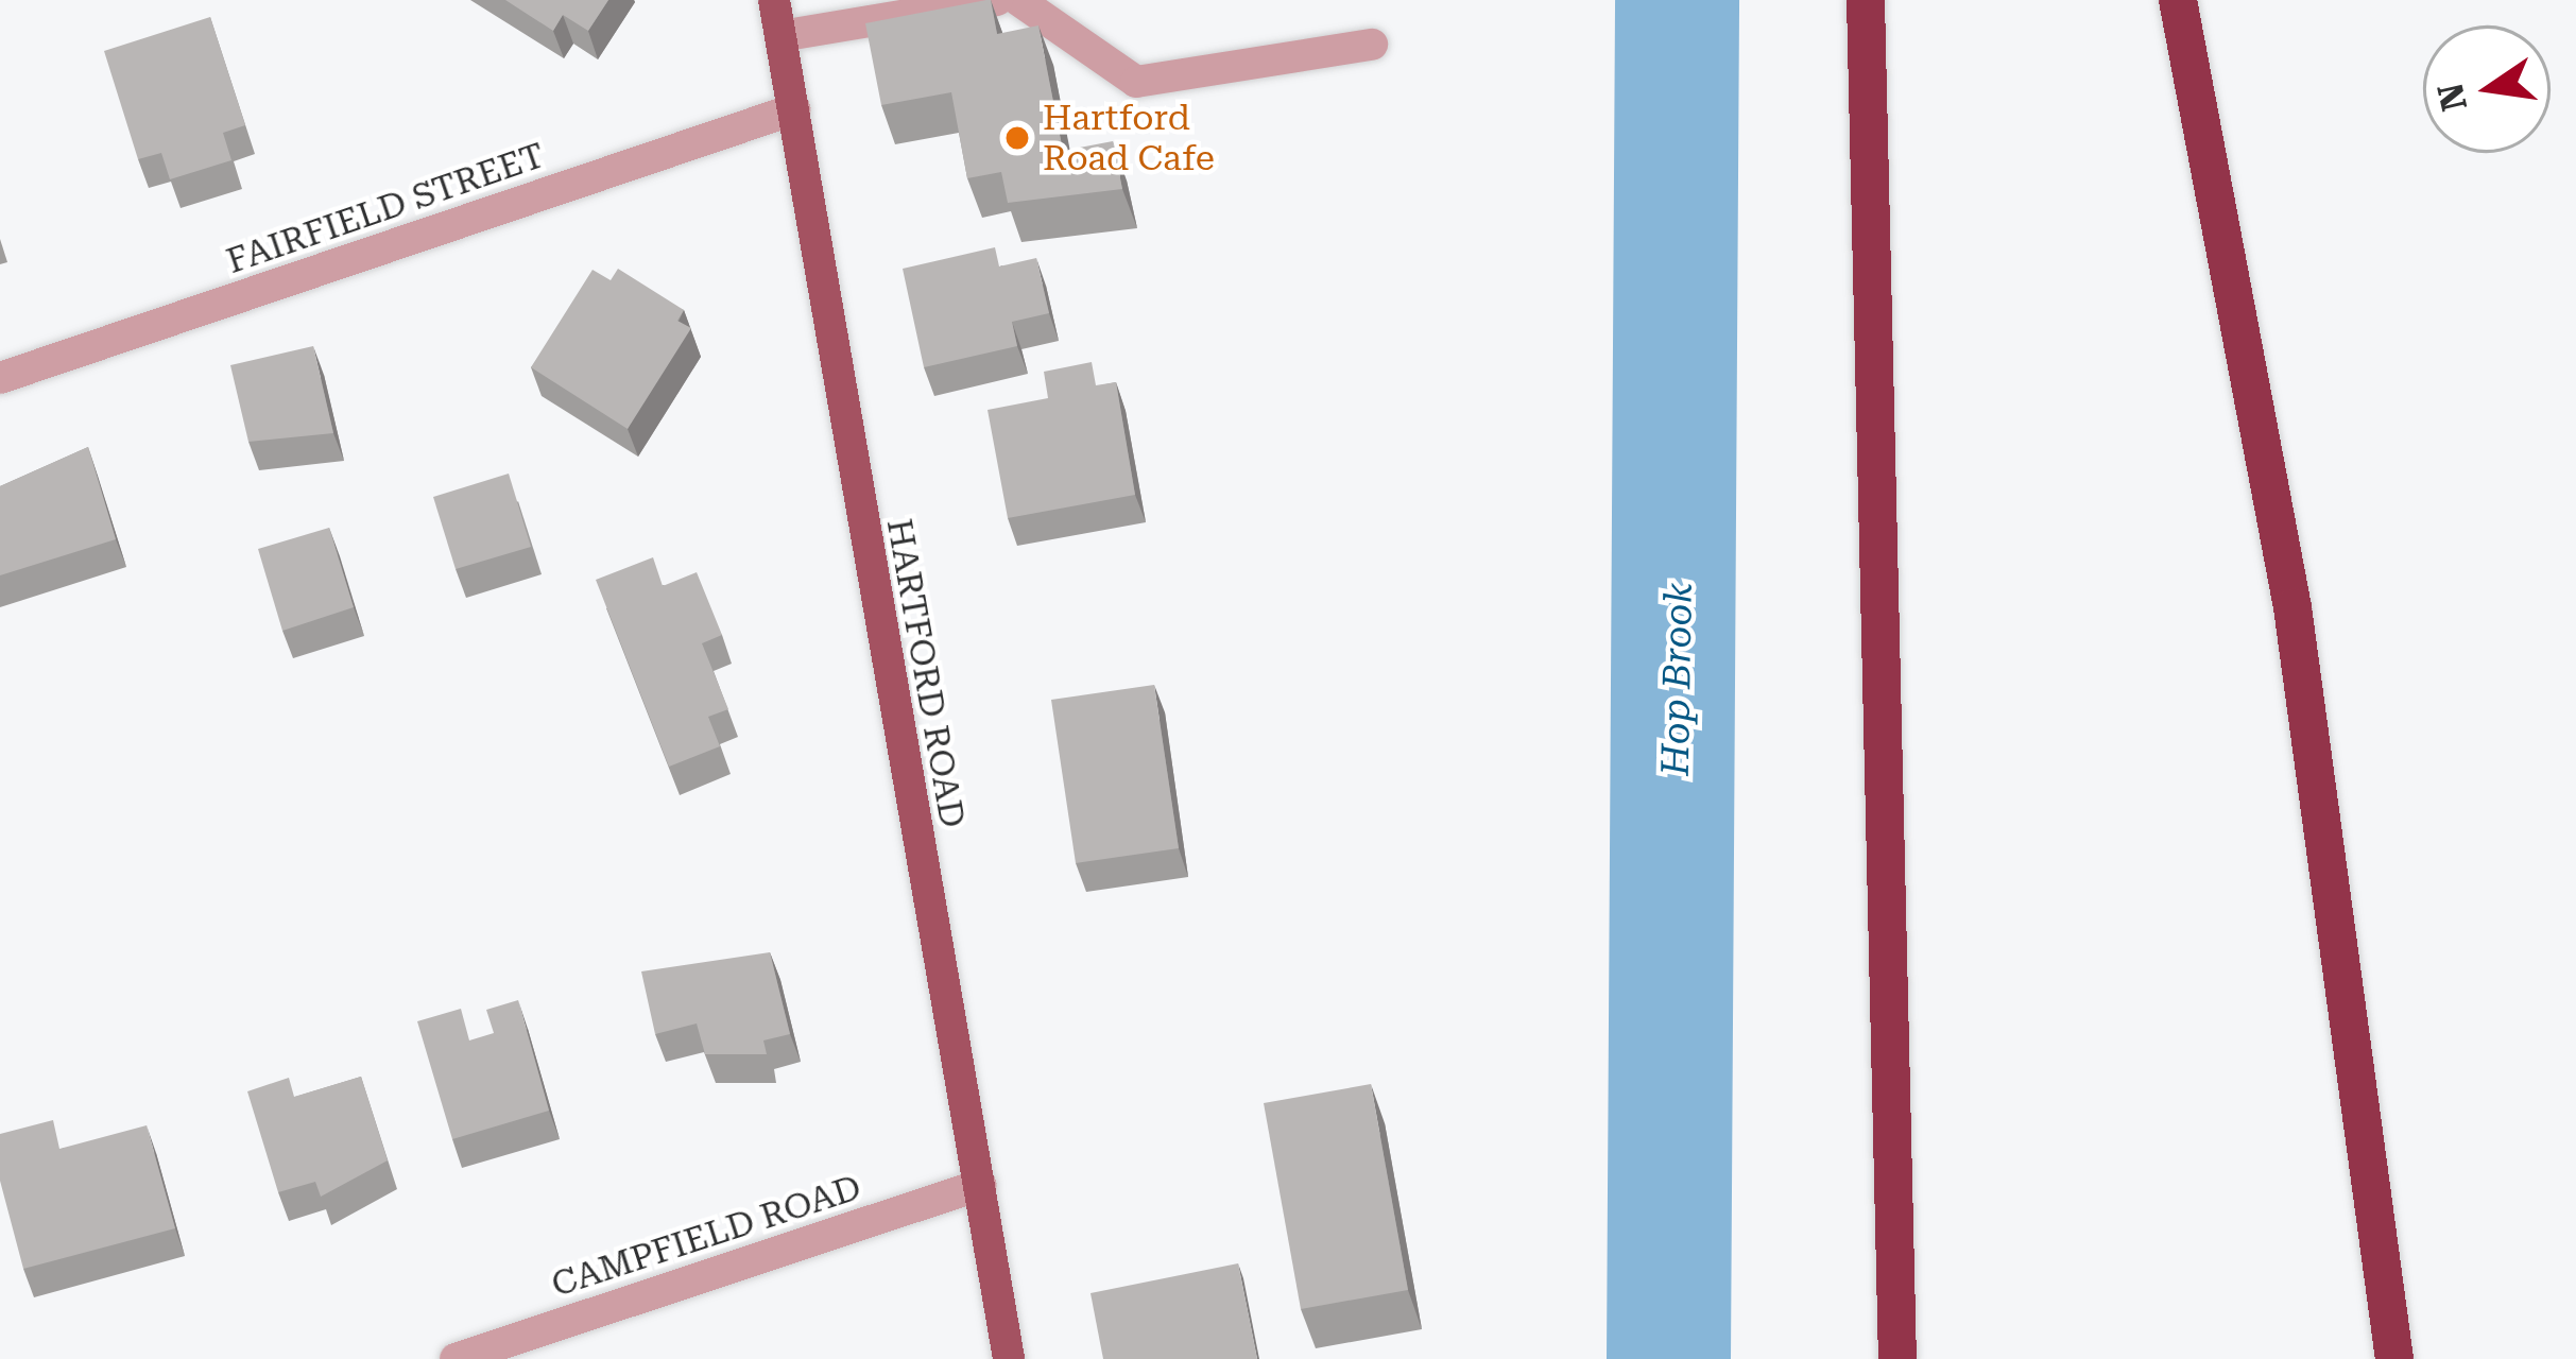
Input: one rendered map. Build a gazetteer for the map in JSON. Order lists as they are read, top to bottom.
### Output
{
  "streets": {
    "main road": ["HARTFORD ROAD"],
    "street": ["FAIRFIELD STREET", "CAMPFIELD ROAD"]
  },
  "crossings": [
    ["FAIRFIELD STREET", "HARTFORD ROAD"],
    ["HARTFORD ROAD", "CAMPFIELD ROAD"]
  ],
  "water": ["Hop Brook"],
  "places": ["Hartford Road Cafe"],
  "north": "left"
}
